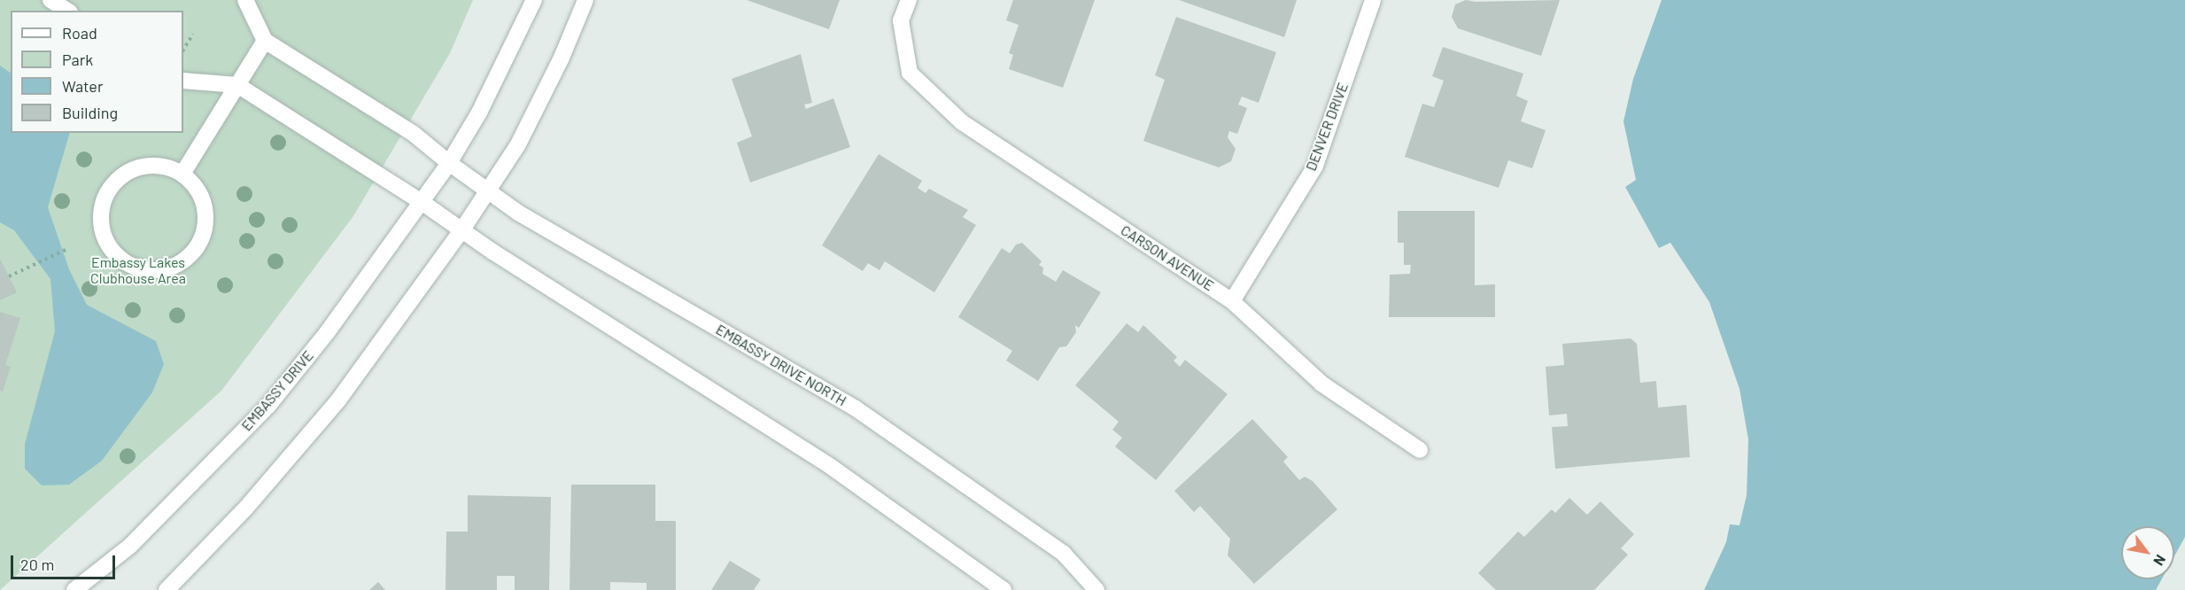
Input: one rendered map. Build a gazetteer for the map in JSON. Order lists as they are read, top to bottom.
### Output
{
  "streets": {
    "street": [
      "DENVER DRIVE",
      "CARSON AVENUE",
      "EMBASSY DRIVE NORTH",
      "EMBASSY DRIVE"
    ]
  },
  "crossings": [
    ["DENVER DRIVE", "CARSON AVENUE"],
    ["EMBASSY DRIVE NORTH", "EMBASSY DRIVE"]
  ],
  "parks": ["Embassy Lakes Clubhouse Area"],
  "legend": [
    "Road",
    "Park",
    "Water",
    "Building"
  ],
  "scale_bar": "20 m",
  "north": "bottom right"
}
